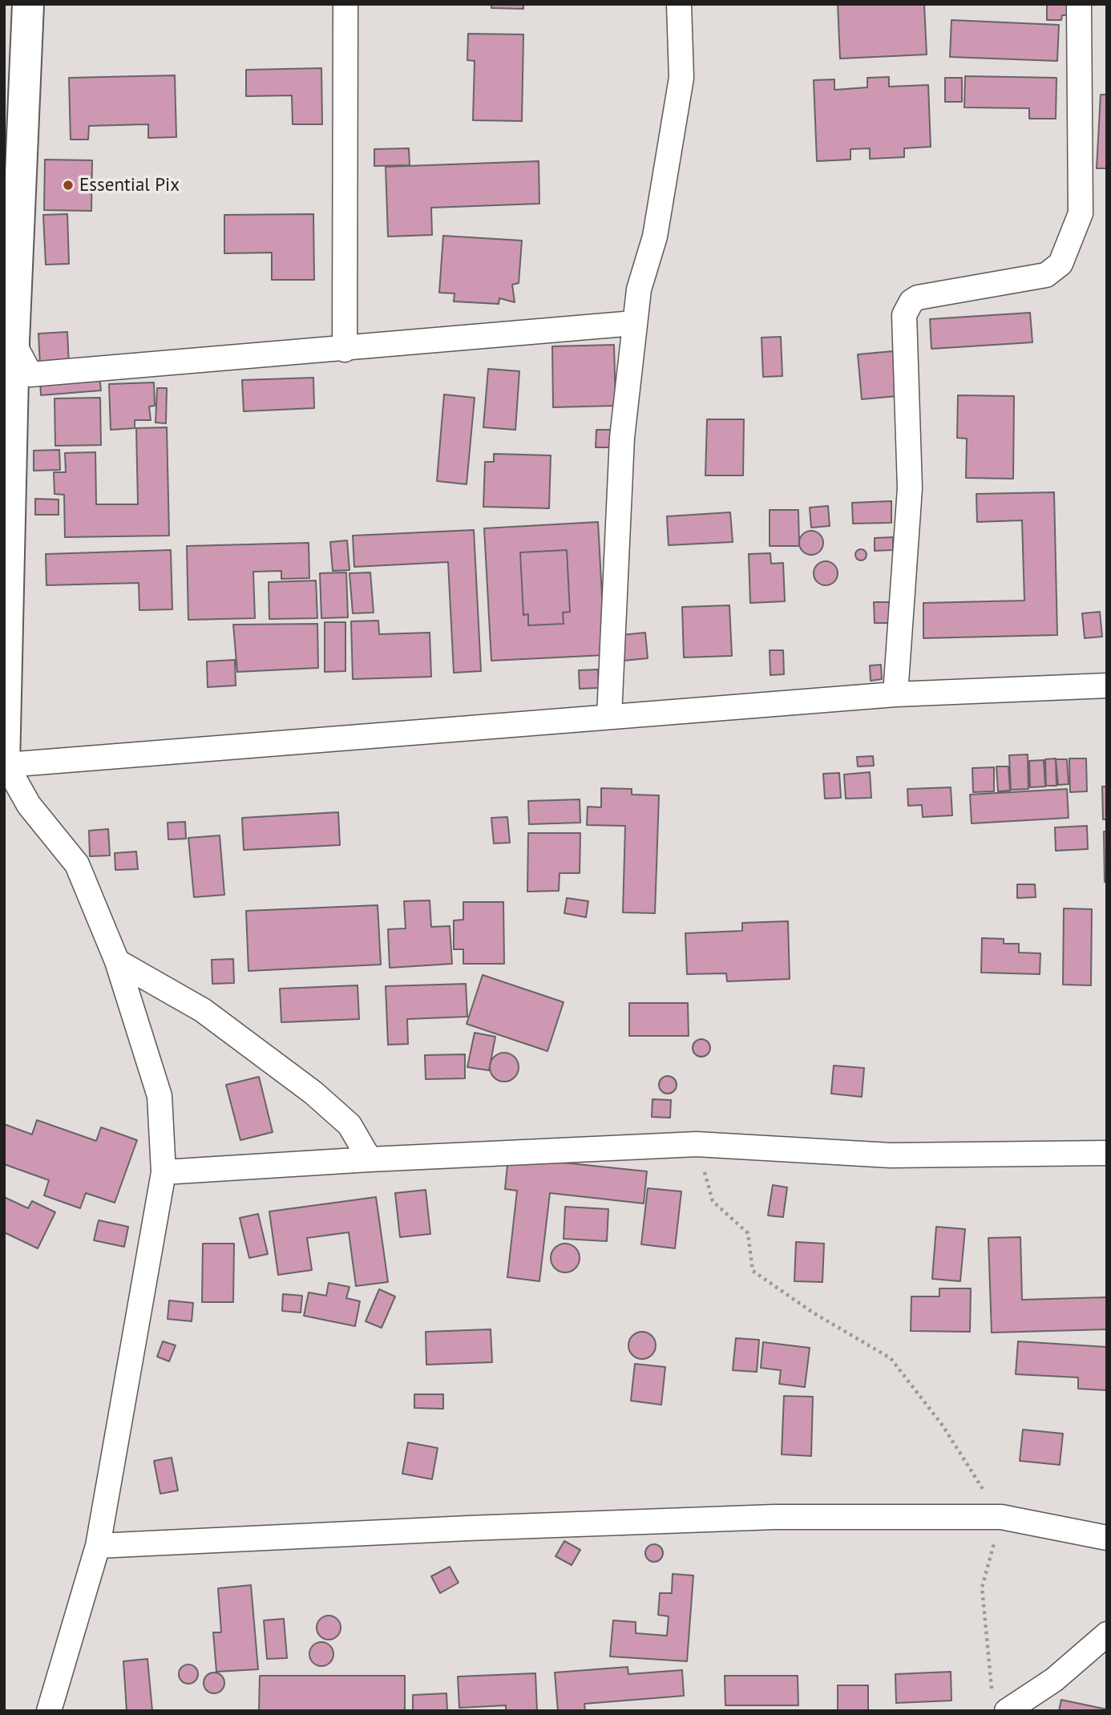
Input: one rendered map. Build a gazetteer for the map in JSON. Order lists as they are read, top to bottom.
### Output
{
  "places": ["Essential Pix"]
}
